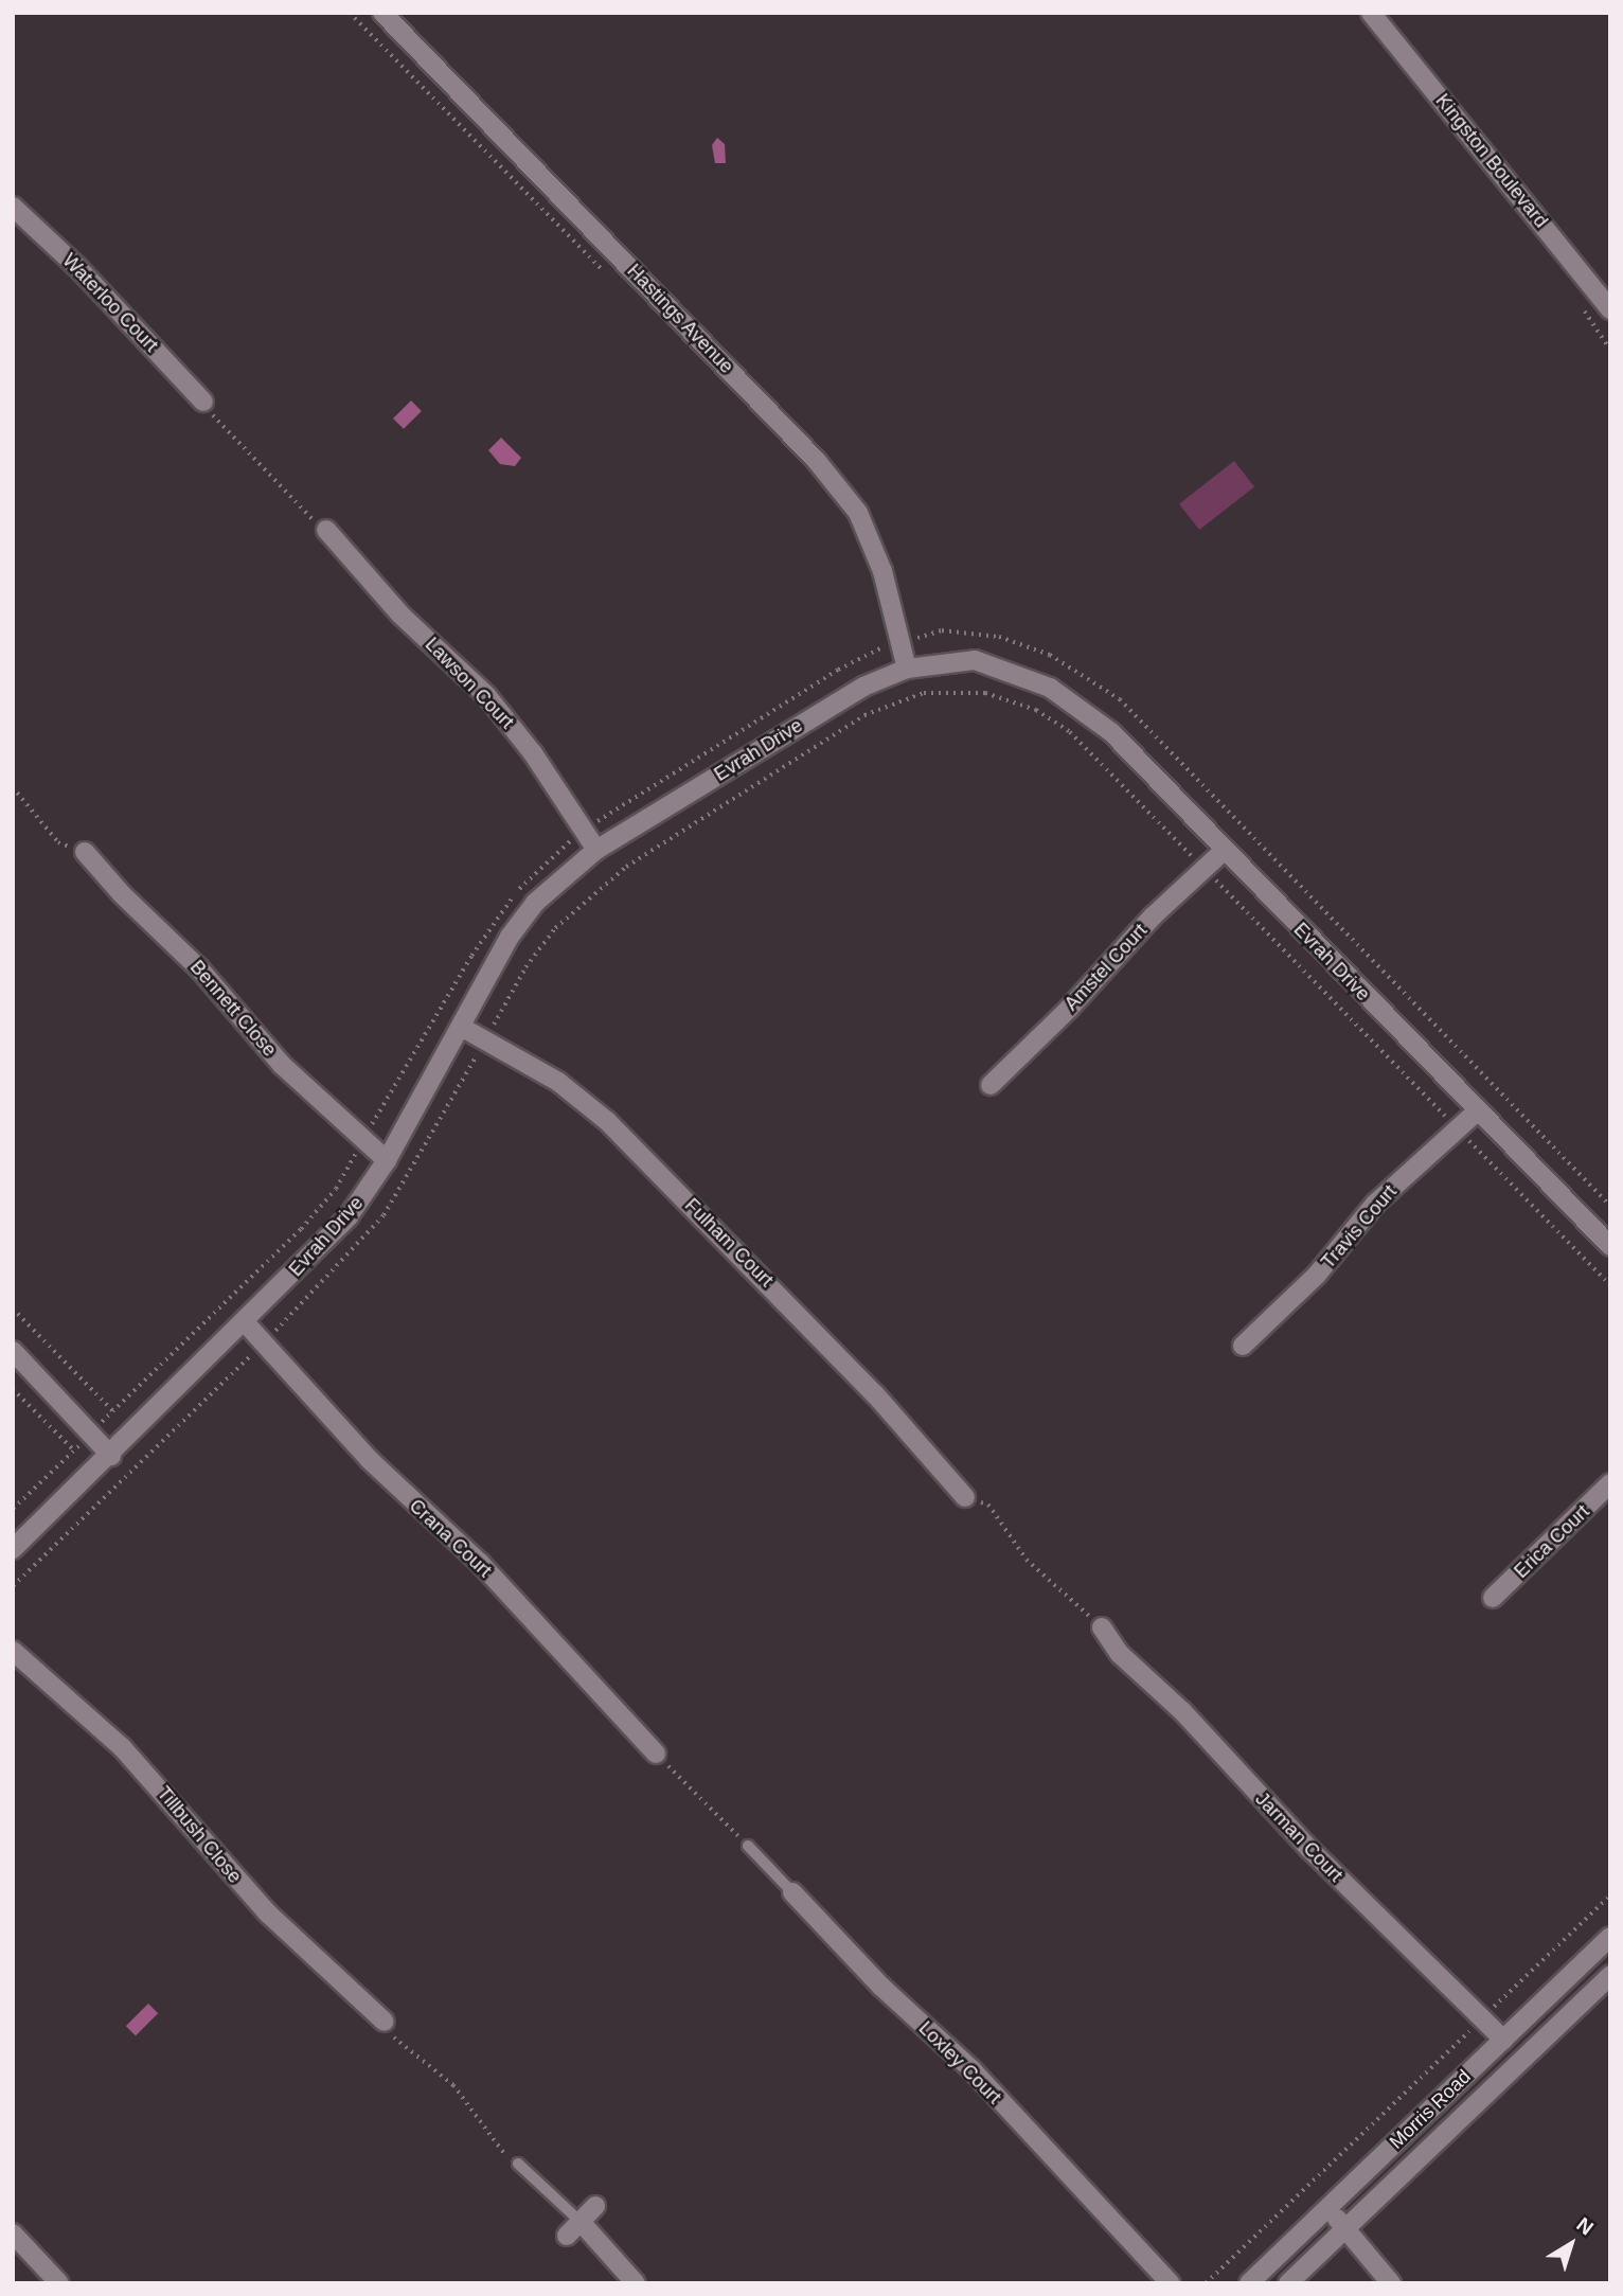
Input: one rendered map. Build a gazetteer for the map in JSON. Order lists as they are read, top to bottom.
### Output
{
  "streets": {
    "street": [
      "Kingston Boulevard",
      "Waterloo Court",
      "Hastings Avenue",
      "Lawson Court",
      "Evrah Drive",
      "Amstel Court",
      "Bennett Close",
      "Travis Court",
      "Fulham Court",
      "Crana Court",
      "Erica Court",
      "Tillbush Close",
      "Jarman Court",
      "Loxley Court",
      "Morris Road"
    ]
  },
  "crossings": [
    ["Hastings Avenue", "Evrah Drive"],
    ["Lawson Court", "Evrah Drive"],
    ["Evrah Drive", "Amstel Court"],
    ["Evrah Drive", "Bennett Close"],
    ["Evrah Drive", "Travis Court"],
    ["Evrah Drive", "Fulham Court"],
    ["Evrah Drive", "Crana Court"],
    ["Jarman Court", "Morris Road"]
  ],
  "north": "top right"
}
